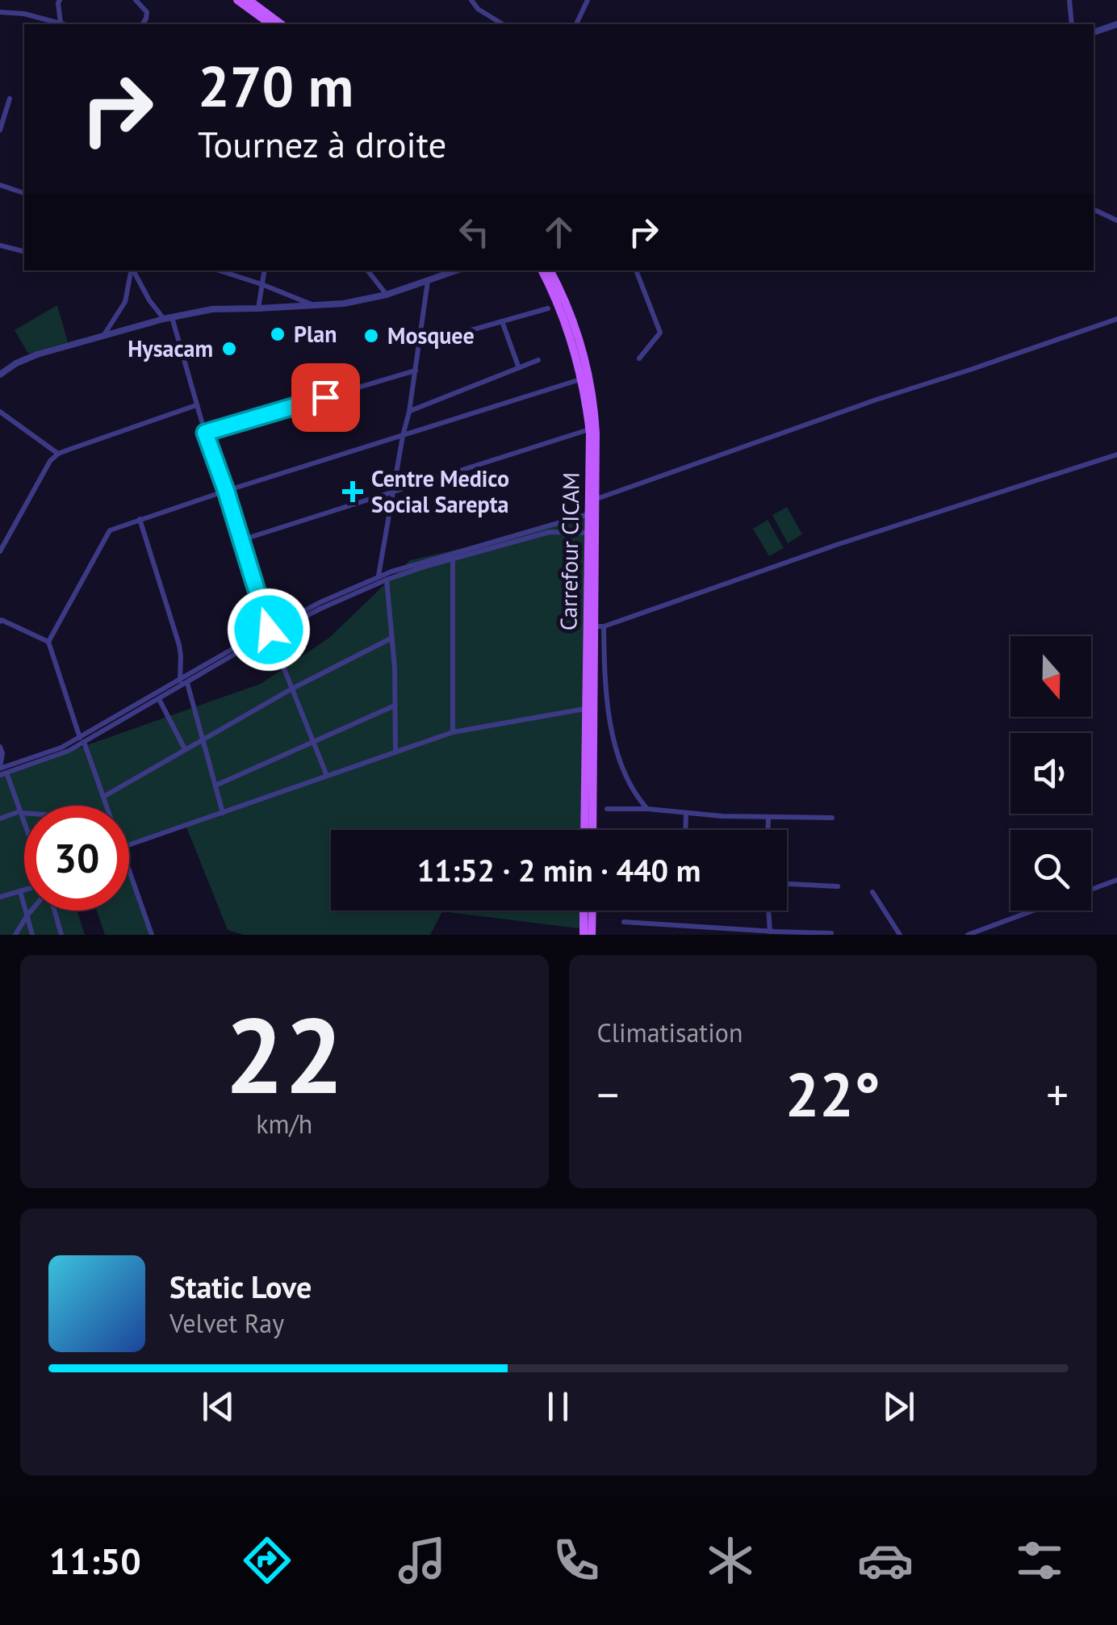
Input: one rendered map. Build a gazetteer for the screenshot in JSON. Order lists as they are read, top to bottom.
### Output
{
  "streets": {
    "main road": ["Carrefour CICAM"]
  },
  "places": {
    "other": ["Plan", "Mosquee", "Hysacam"],
    "health": ["Centre Medico Social Sarepta"]
  },
  "north": "bottom",
  "page": {
    "turn": ["270 m", "Tournez à droite"],
    "limit": "30",
    "trip": "11:52 · 2 min · 440 m",
    "tile": [
      ["22", "km/h"],
      "Climatisation"
    ],
    "heat": ["−", "22°", "+"],
    "song": ["Static Love", "Velvet Ray"],
    "tabs": "11:50"
  }
}
